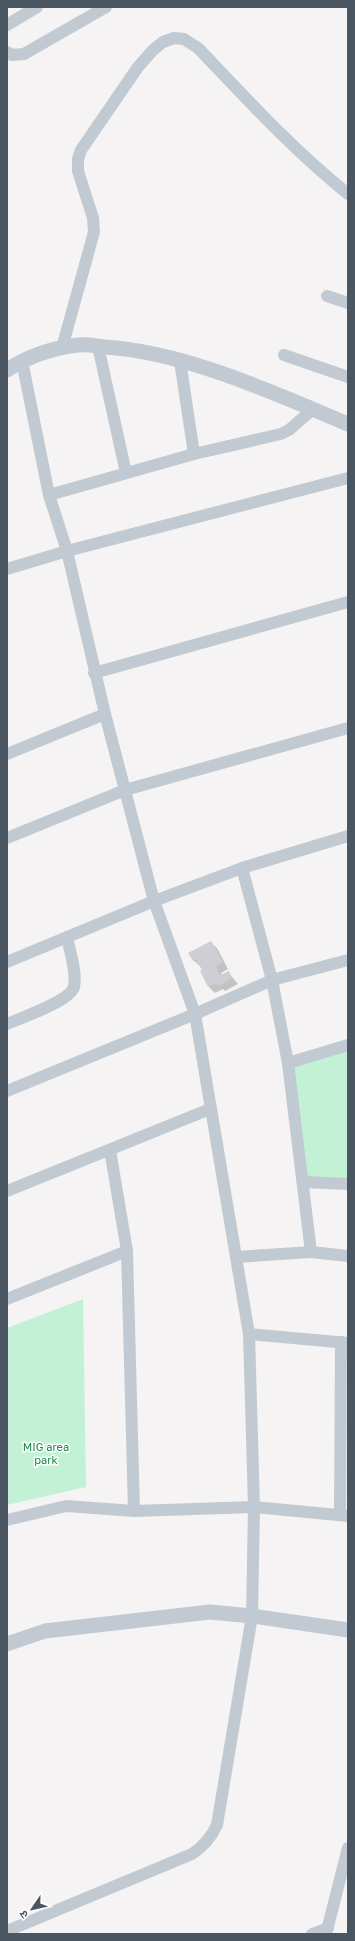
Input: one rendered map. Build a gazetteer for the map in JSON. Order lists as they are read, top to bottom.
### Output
{
  "parks": ["MIG area park"],
  "north": "bottom left"
}
